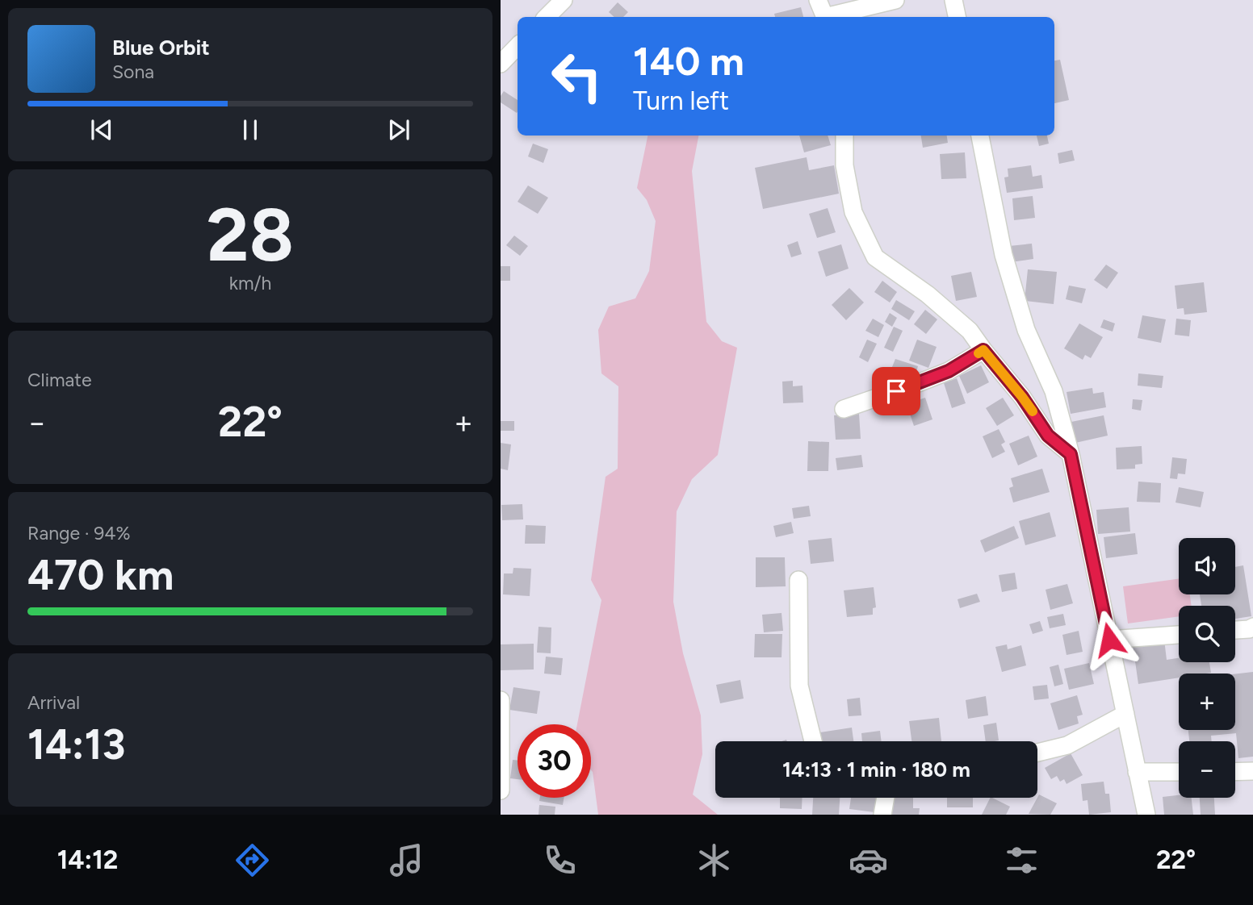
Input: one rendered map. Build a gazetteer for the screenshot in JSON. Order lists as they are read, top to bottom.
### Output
{
  "page": {
    "turn": ["140 m", "Turn left"],
    "song": ["Blue Orbit", "Sona"],
    "tile": [
      ["28", "km/h"],
      "Climate",
      ["Range · 94%", "470 km"],
      ["Arrival", "14:13"]
    ],
    "heat": ["−", "22°", "+"],
    "map_buttons": ["+", "−"],
    "limit": "30",
    "trip": "14:13 · 1 min · 180 m",
    "tabs": ["14:12", "22°"]
  }
}
